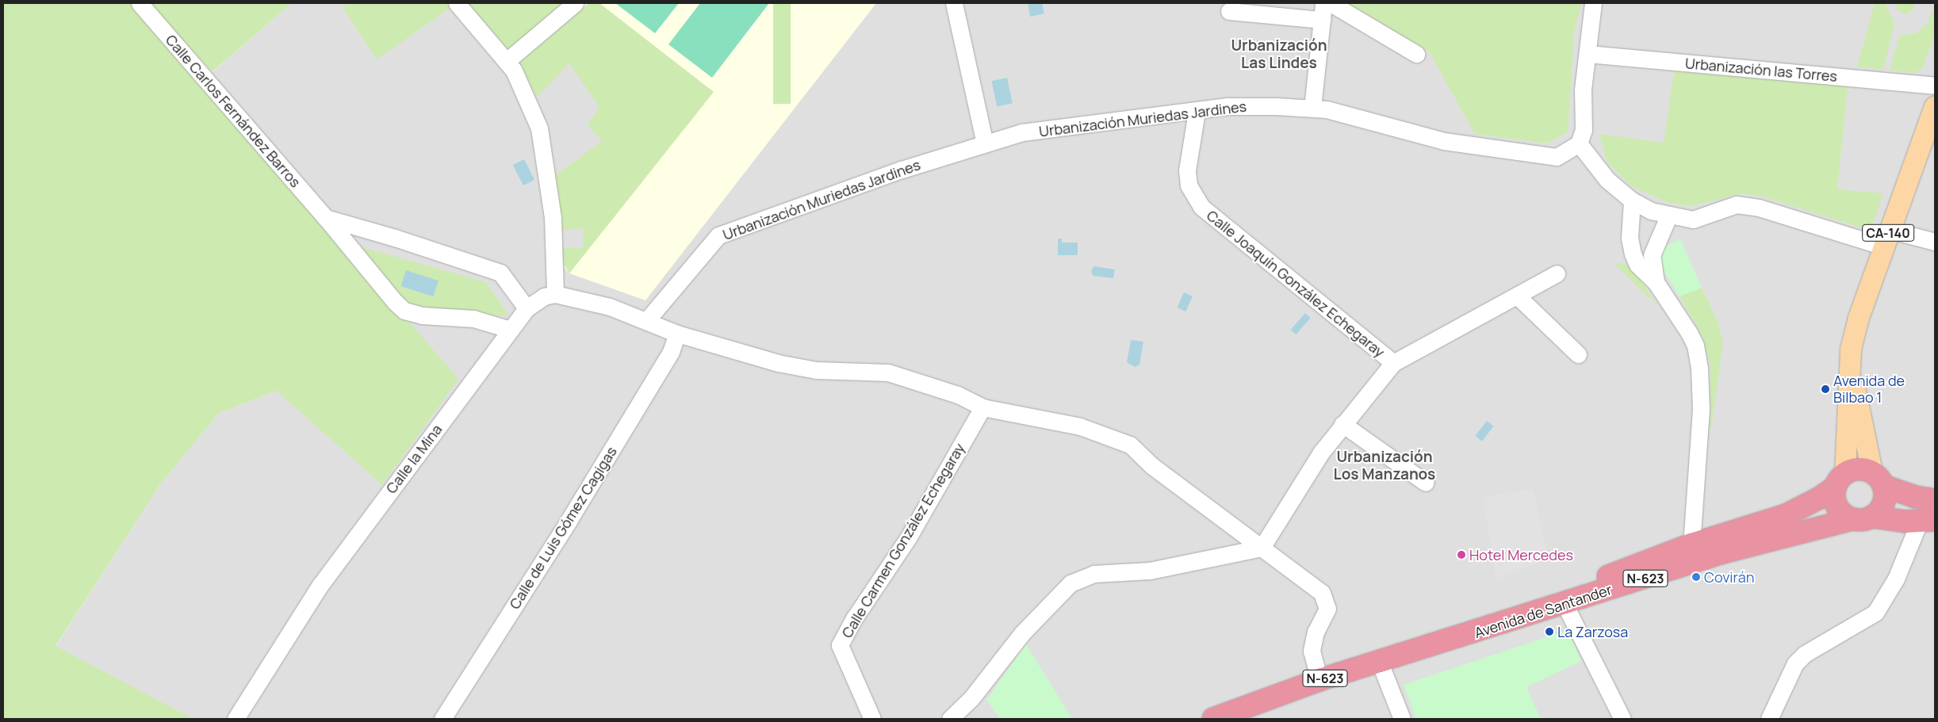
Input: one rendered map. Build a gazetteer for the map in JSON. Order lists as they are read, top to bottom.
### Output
{
  "streets": {
    "highway": ["N-623", "Avenida de Santander"],
    "main road": ["CA-140"],
    "street": [
      "Urbanización las Torres",
      "Calle Carlos Fernández Barros",
      "Urbanización Muriedas Jardines",
      "Calle Joaquín González Echegaray",
      "Calle la Mina",
      "Calle de Luis Gómez Cagigas",
      "Calle Carmen González Echegaray"
    ]
  },
  "crossings": [
    ["Calle Carlos Fernández Barros", "Calle la Mina"],
    ["Urbanización Muriedas Jardines", "Calle Joaquín González Echegaray"],
    ["CA-140", "N-623"],
    ["CA-140", "Avenida de Santander"],
    ["N-623", "Avenida de Santander"]
  ],
  "districts": ["Urbanización Las Lindes", "Urbanización Los Manzanos"],
  "places": [
    "Avenida de Bilbao 1",
    "Hotel Mercedes",
    "Covirán",
    "La Zarzosa"
  ]
}
